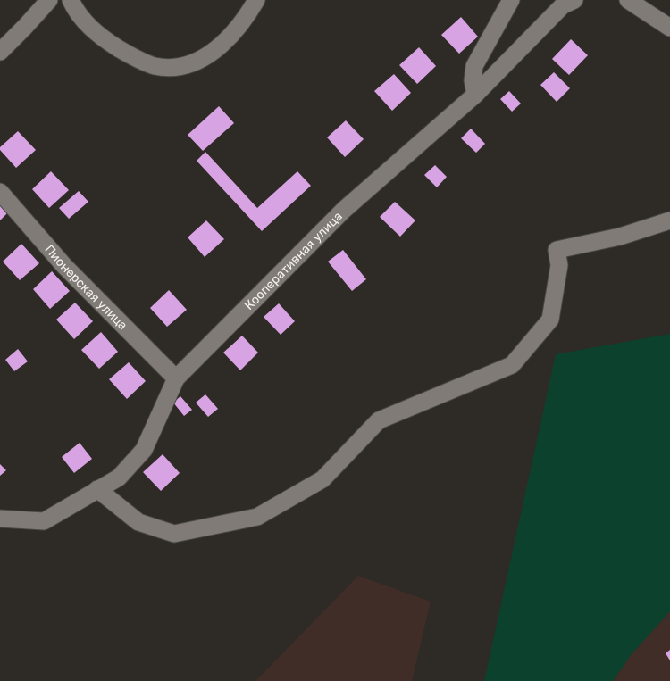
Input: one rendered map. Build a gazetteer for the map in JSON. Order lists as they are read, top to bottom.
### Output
{
  "streets": {
    "street": ["Кооперативная улица", "Пионерская улица"]
  },
  "crossings": [
    ["Кооперативная улица", "Пионерская улица"]
  ]
}
